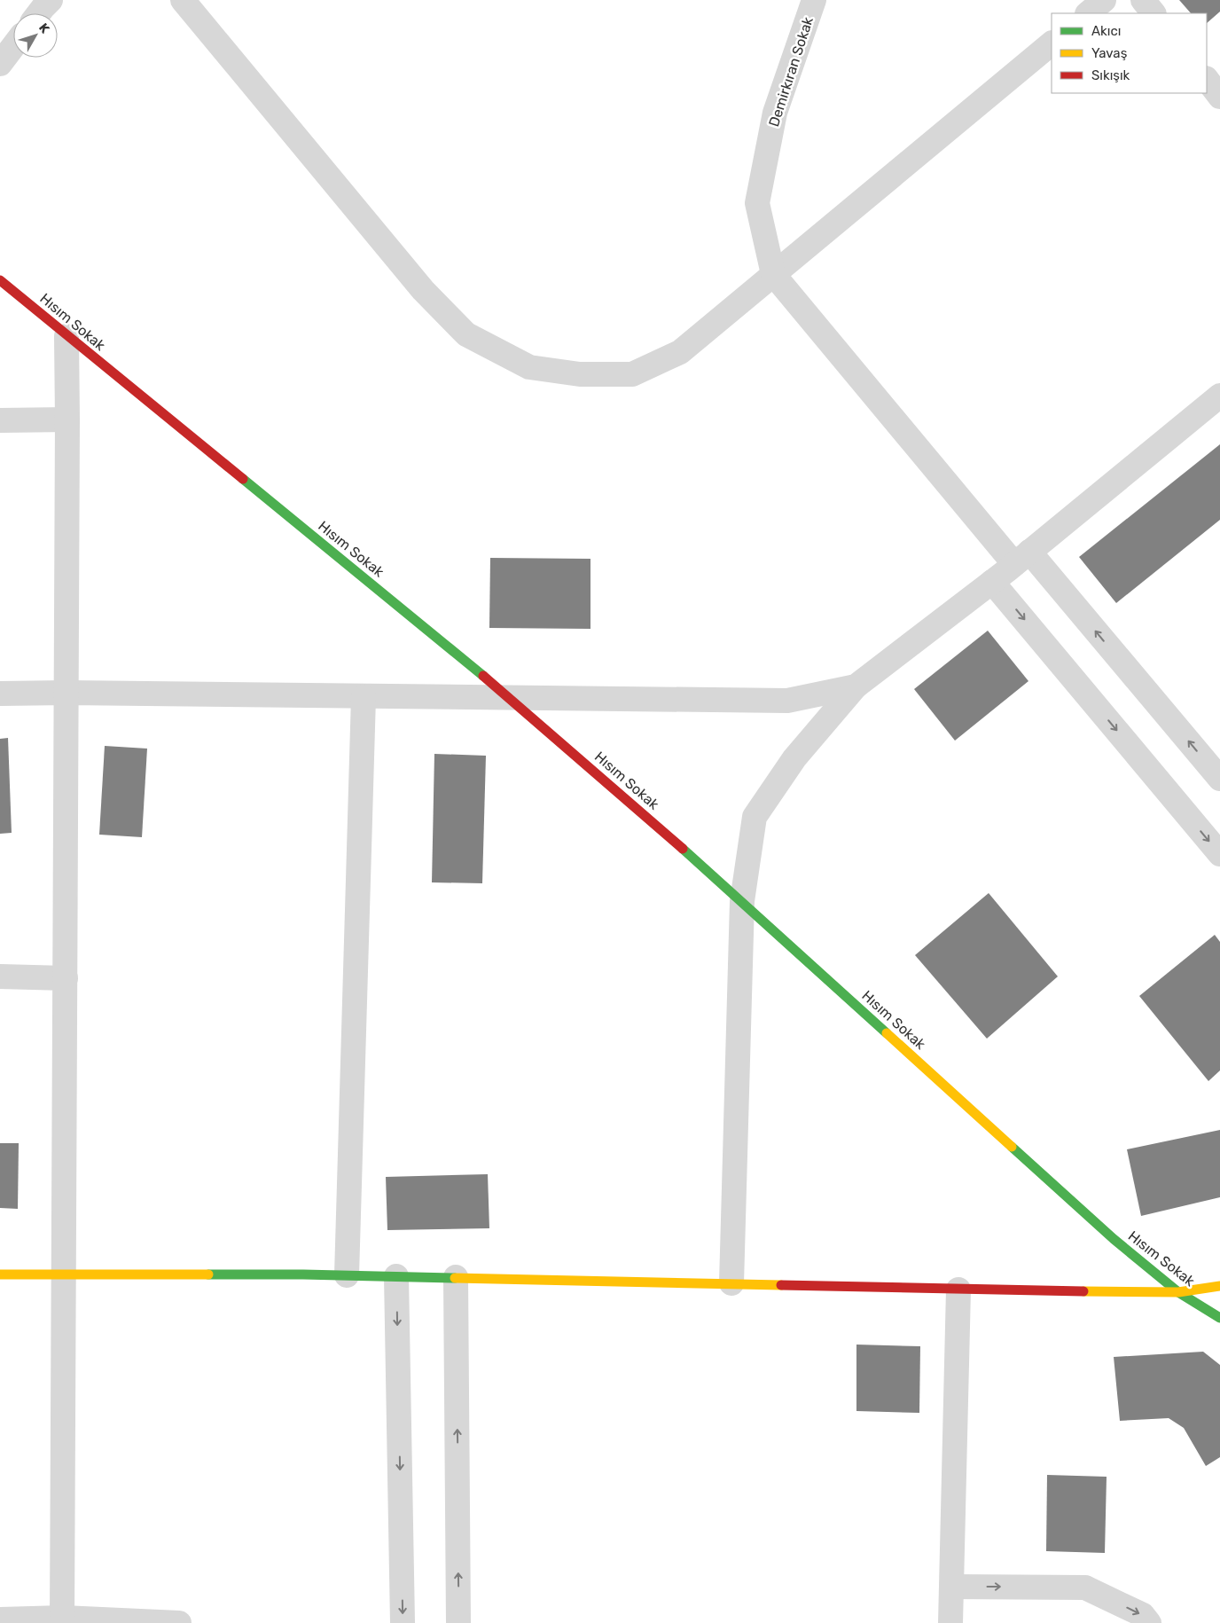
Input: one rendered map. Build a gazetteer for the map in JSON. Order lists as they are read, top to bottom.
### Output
{
  "streets": {
    "street": ["Demirkıran Sokak", "Hısım Sokak"]
  },
  "legend": ["Akıcı", "Yavaş", "Sıkışık"],
  "north": "top right"
}
